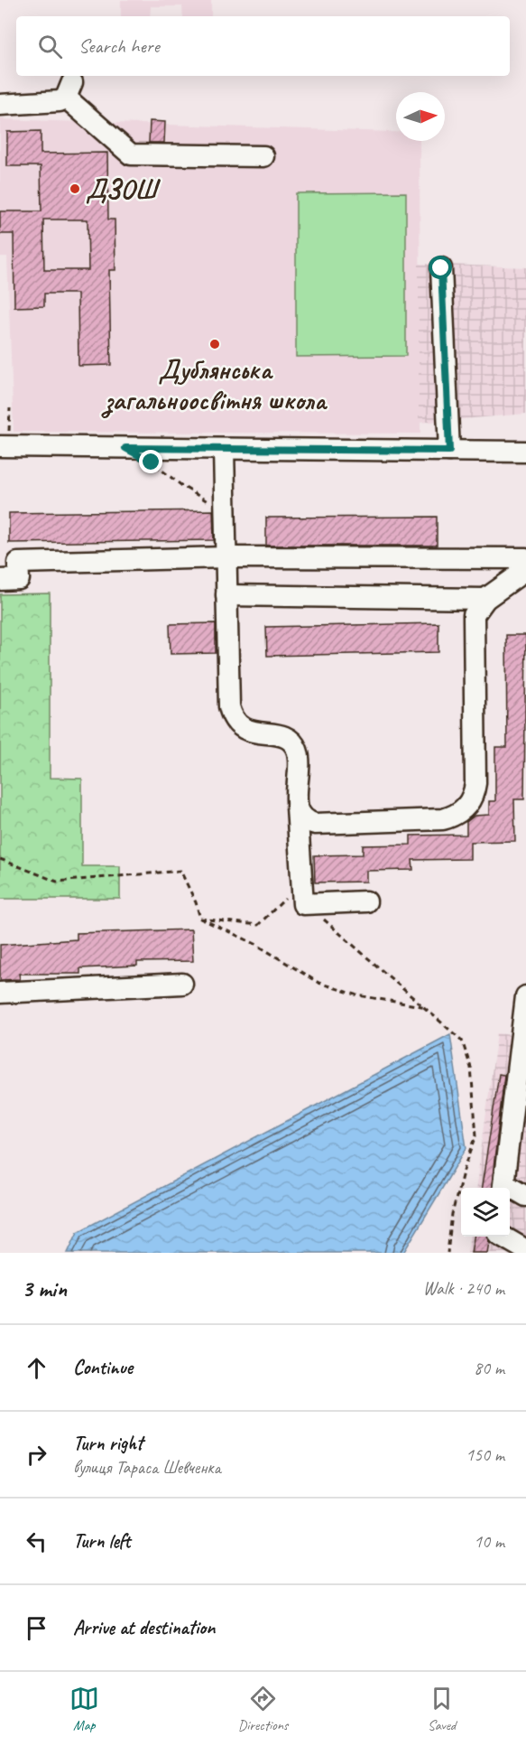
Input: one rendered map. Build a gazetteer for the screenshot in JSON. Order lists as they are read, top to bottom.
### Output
{
  "places": ["ДЗОШ", "Дублянська загальноосвітня школа"],
  "north": "right",
  "page": {
    "search": "Search here",
    "heading": ["3 min", "Walk · 240 m"],
    "list": [
      ["Continue", "80 m"],
      ["Turn right", "вулиця Тараса Шевченка", "150 m"],
      ["Turn left", "10 m"],
      "Arrive at destination"
    ],
    "nav": ["Map", "Directions", "Saved"]
  }
}
